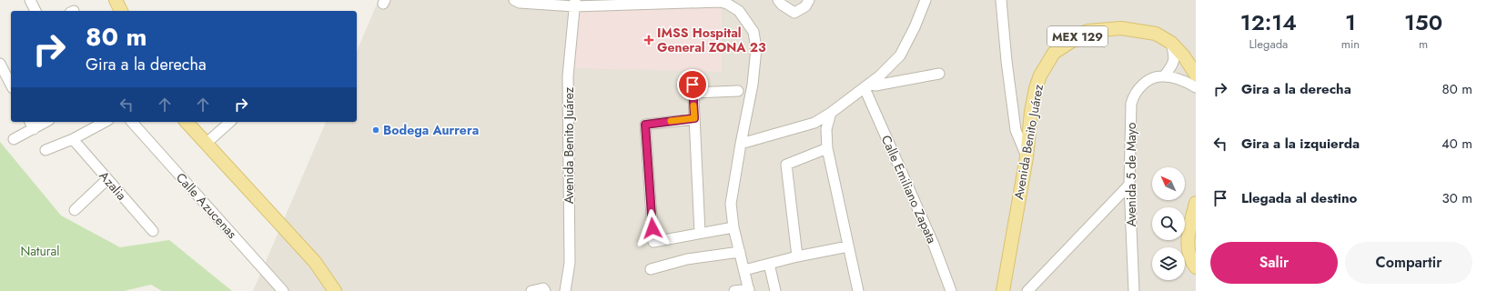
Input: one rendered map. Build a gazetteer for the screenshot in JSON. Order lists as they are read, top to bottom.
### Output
{
  "streets": {
    "main road": ["MEX 129", "Avenida Benito Juárez"],
    "street": [
      "Avenida 5 de Mayo",
      "Azalia",
      "Calle Emiliano Zapata",
      "Calle Azucenas"
    ]
  },
  "parks": ["Natural"],
  "places": {
    "health": ["IMSS Hospital General ZONA 23"],
    "other": ["Bodega Aurrera"]
  },
  "north": "top left",
  "page": {
    "eta": [
      "12:14",
      "Llegada",
      "1",
      "min",
      "150",
      "m"
    ],
    "turn": ["80 m", "Gira a la derecha"],
    "list": [
      {
        "name": "Gira a la derecha",
        "value": "80 m"
      },
      {
        "name": "Gira a la izquierda",
        "value": "40 m"
      },
      {
        "name": "Llegada al destino",
        "value": "30 m"
      }
    ],
    "buttons": ["Salir", "Compartir"]
  }
}
